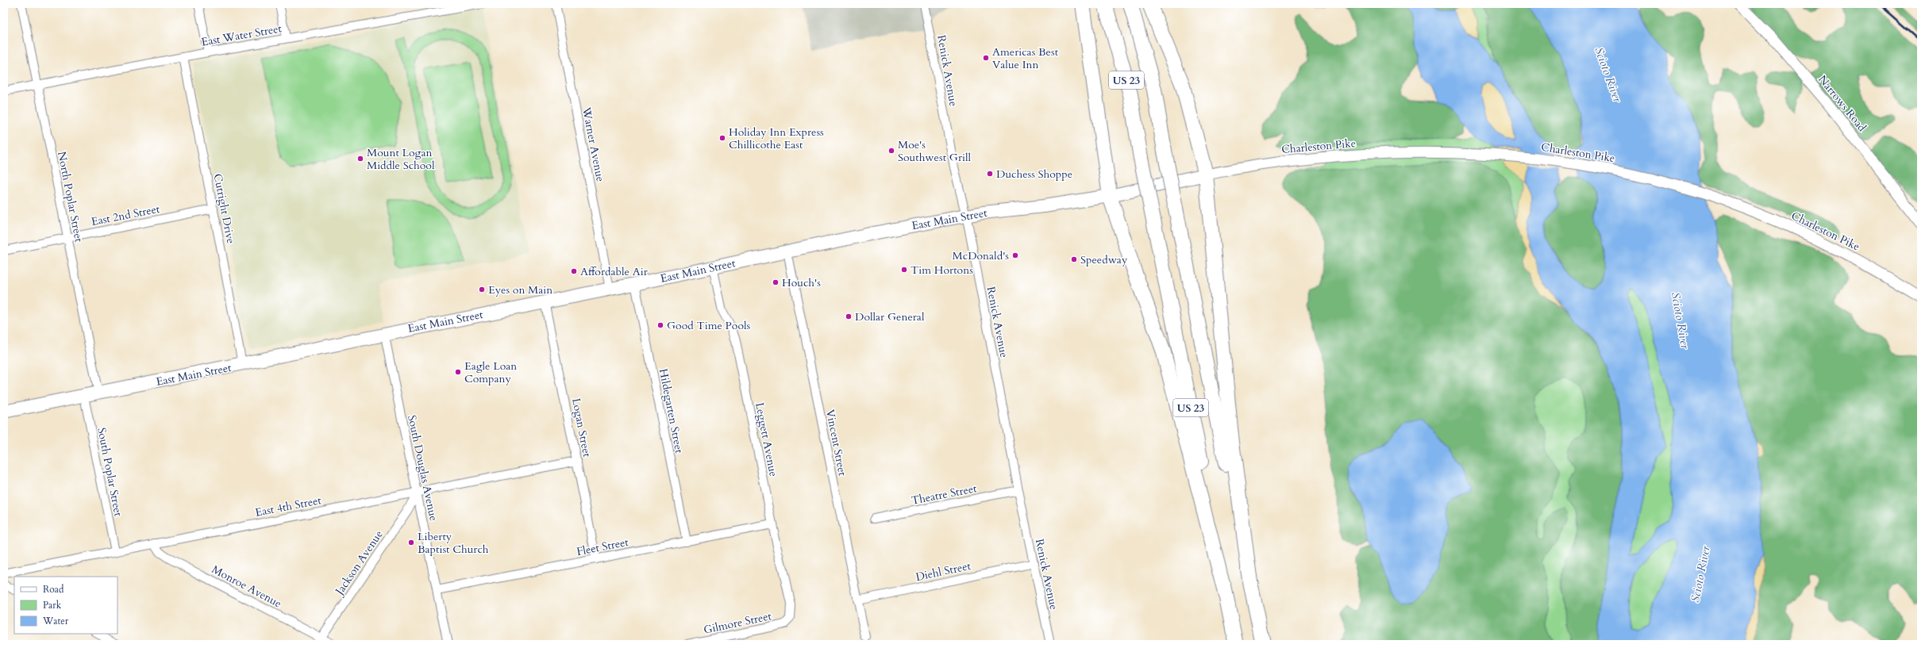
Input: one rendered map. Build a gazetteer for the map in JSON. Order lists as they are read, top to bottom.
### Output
{
  "streets": {
    "highway": ["US 23"],
    "main road": ["East Main Street"],
    "street": [
      "East Water Street",
      "Renick Avenue",
      "Narrows Road",
      "Warner Avenue",
      "Charleston Pike",
      "North Poplar Street",
      "Cutright Drive",
      "East 2nd Street",
      "Hildegarten Street",
      "Logan Street",
      "Leggett Avenue",
      "Vincent Street",
      "South Douglas Avenue",
      "South Poplar Street",
      "Theatre Street",
      "East 4th Street",
      "Fleet Street",
      "Jackson Avenue",
      "Diehl Street",
      "Monroe Avenue",
      "Gilmore Street"
    ]
  },
  "crossings": [
    ["East Water Street", "North Poplar Street"],
    ["East Water Street", "Cutright Drive"],
    ["Renick Avenue", "East Main Street"],
    ["Renick Avenue", "Theatre Street"],
    ["Renick Avenue", "Diehl Street"],
    ["Warner Avenue", "East Main Street"],
    ["Charleston Pike", "East Main Street"],
    ["North Poplar Street", "East 2nd Street"],
    ["North Poplar Street", "East Main Street"],
    ["Cutright Drive", "East 2nd Street"],
    ["Cutright Drive", "East Main Street"],
    ["East Main Street", "Hildegarten Street"],
    ["East Main Street", "Logan Street"],
    ["East Main Street", "Leggett Avenue"],
    ["East Main Street", "Vincent Street"],
    ["East Main Street", "South Douglas Avenue"],
    ["East Main Street", "South Poplar Street"],
    ["Hildegarten Street", "Fleet Street"],
    ["Logan Street", "East 4th Street"],
    ["Logan Street", "Fleet Street"],
    ["Leggett Avenue", "Fleet Street"],
    ["Leggett Avenue", "Gilmore Street"],
    ["Vincent Street", "Diehl Street"],
    ["South Douglas Avenue", "East 4th Street"],
    ["South Douglas Avenue", "Fleet Street"],
    ["South Douglas Avenue", "Jackson Avenue"],
    ["South Poplar Street", "East 4th Street"],
    ["East 4th Street", "Jackson Avenue"],
    ["East 4th Street", "Monroe Avenue"],
    ["Jackson Avenue", "Monroe Avenue"]
  ],
  "water": ["Scioto River"],
  "places": [
    "Americas Best Value Inn",
    "Holiday Inn Express Chillicothe East",
    "Moe's Southwest Grill",
    "Mount Logan Middle School",
    "Duchess Shoppe",
    "McDonald's",
    "Speedway",
    "Tim Hortons",
    "Affordable Air",
    "Houch's",
    "Eyes on Main",
    "Dollar General",
    "Good Time Pools",
    "Eagle Loan Company",
    "Liberty Baptist Church"
  ],
  "legend": ["Road", "Park", "Water"]
}
